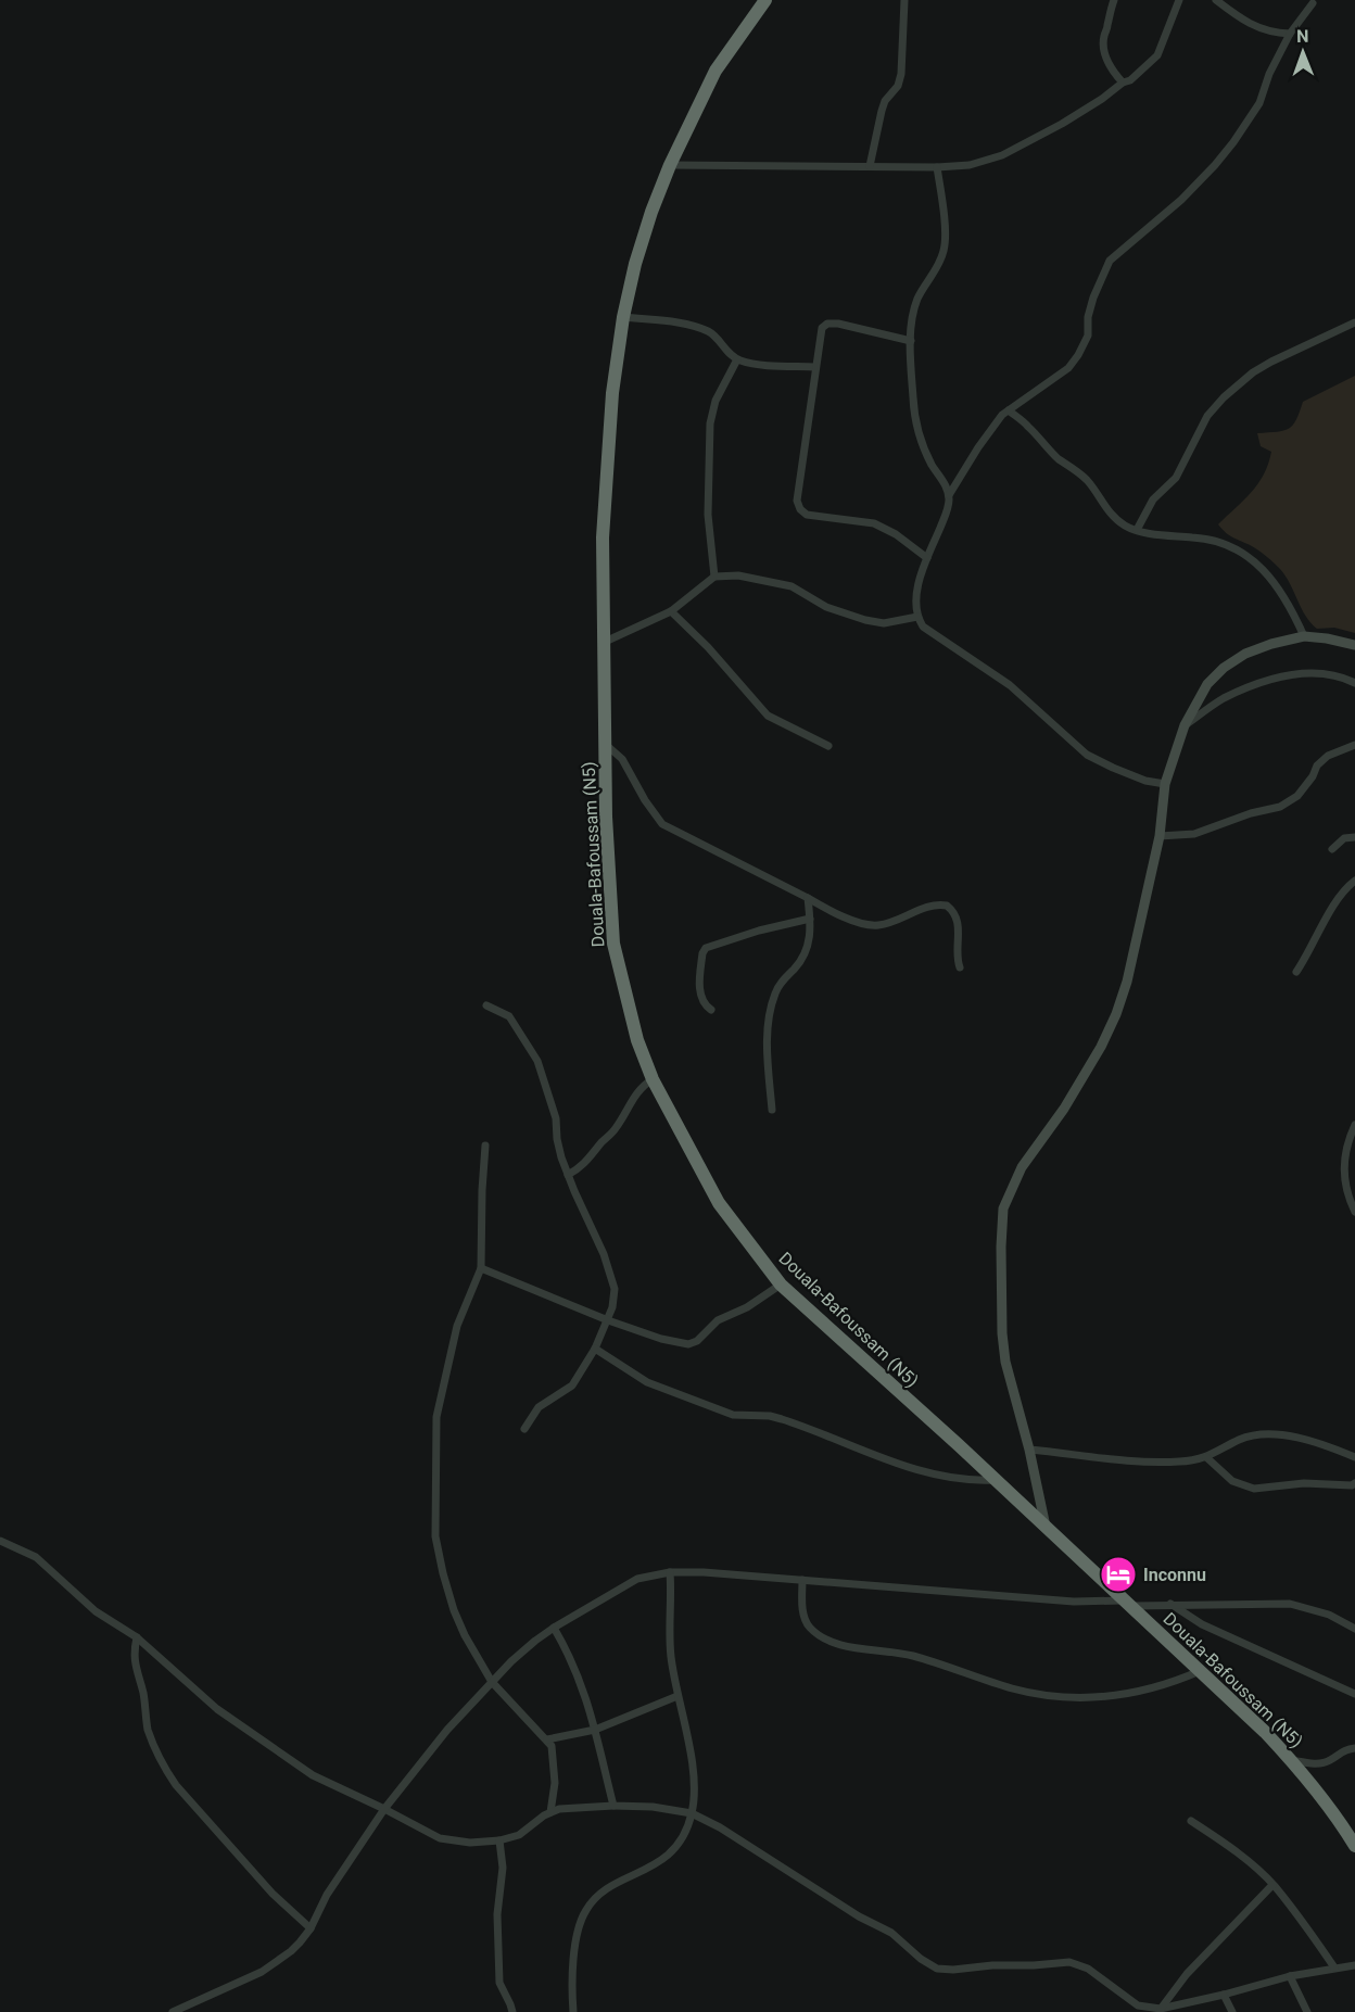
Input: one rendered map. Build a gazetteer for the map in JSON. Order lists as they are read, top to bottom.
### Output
{
  "streets": {
    "highway": ["Douala-Bafoussam (N5)"]
  },
  "places": {
    "hotel": ["Inconnu"]
  },
  "north": "top"
}
